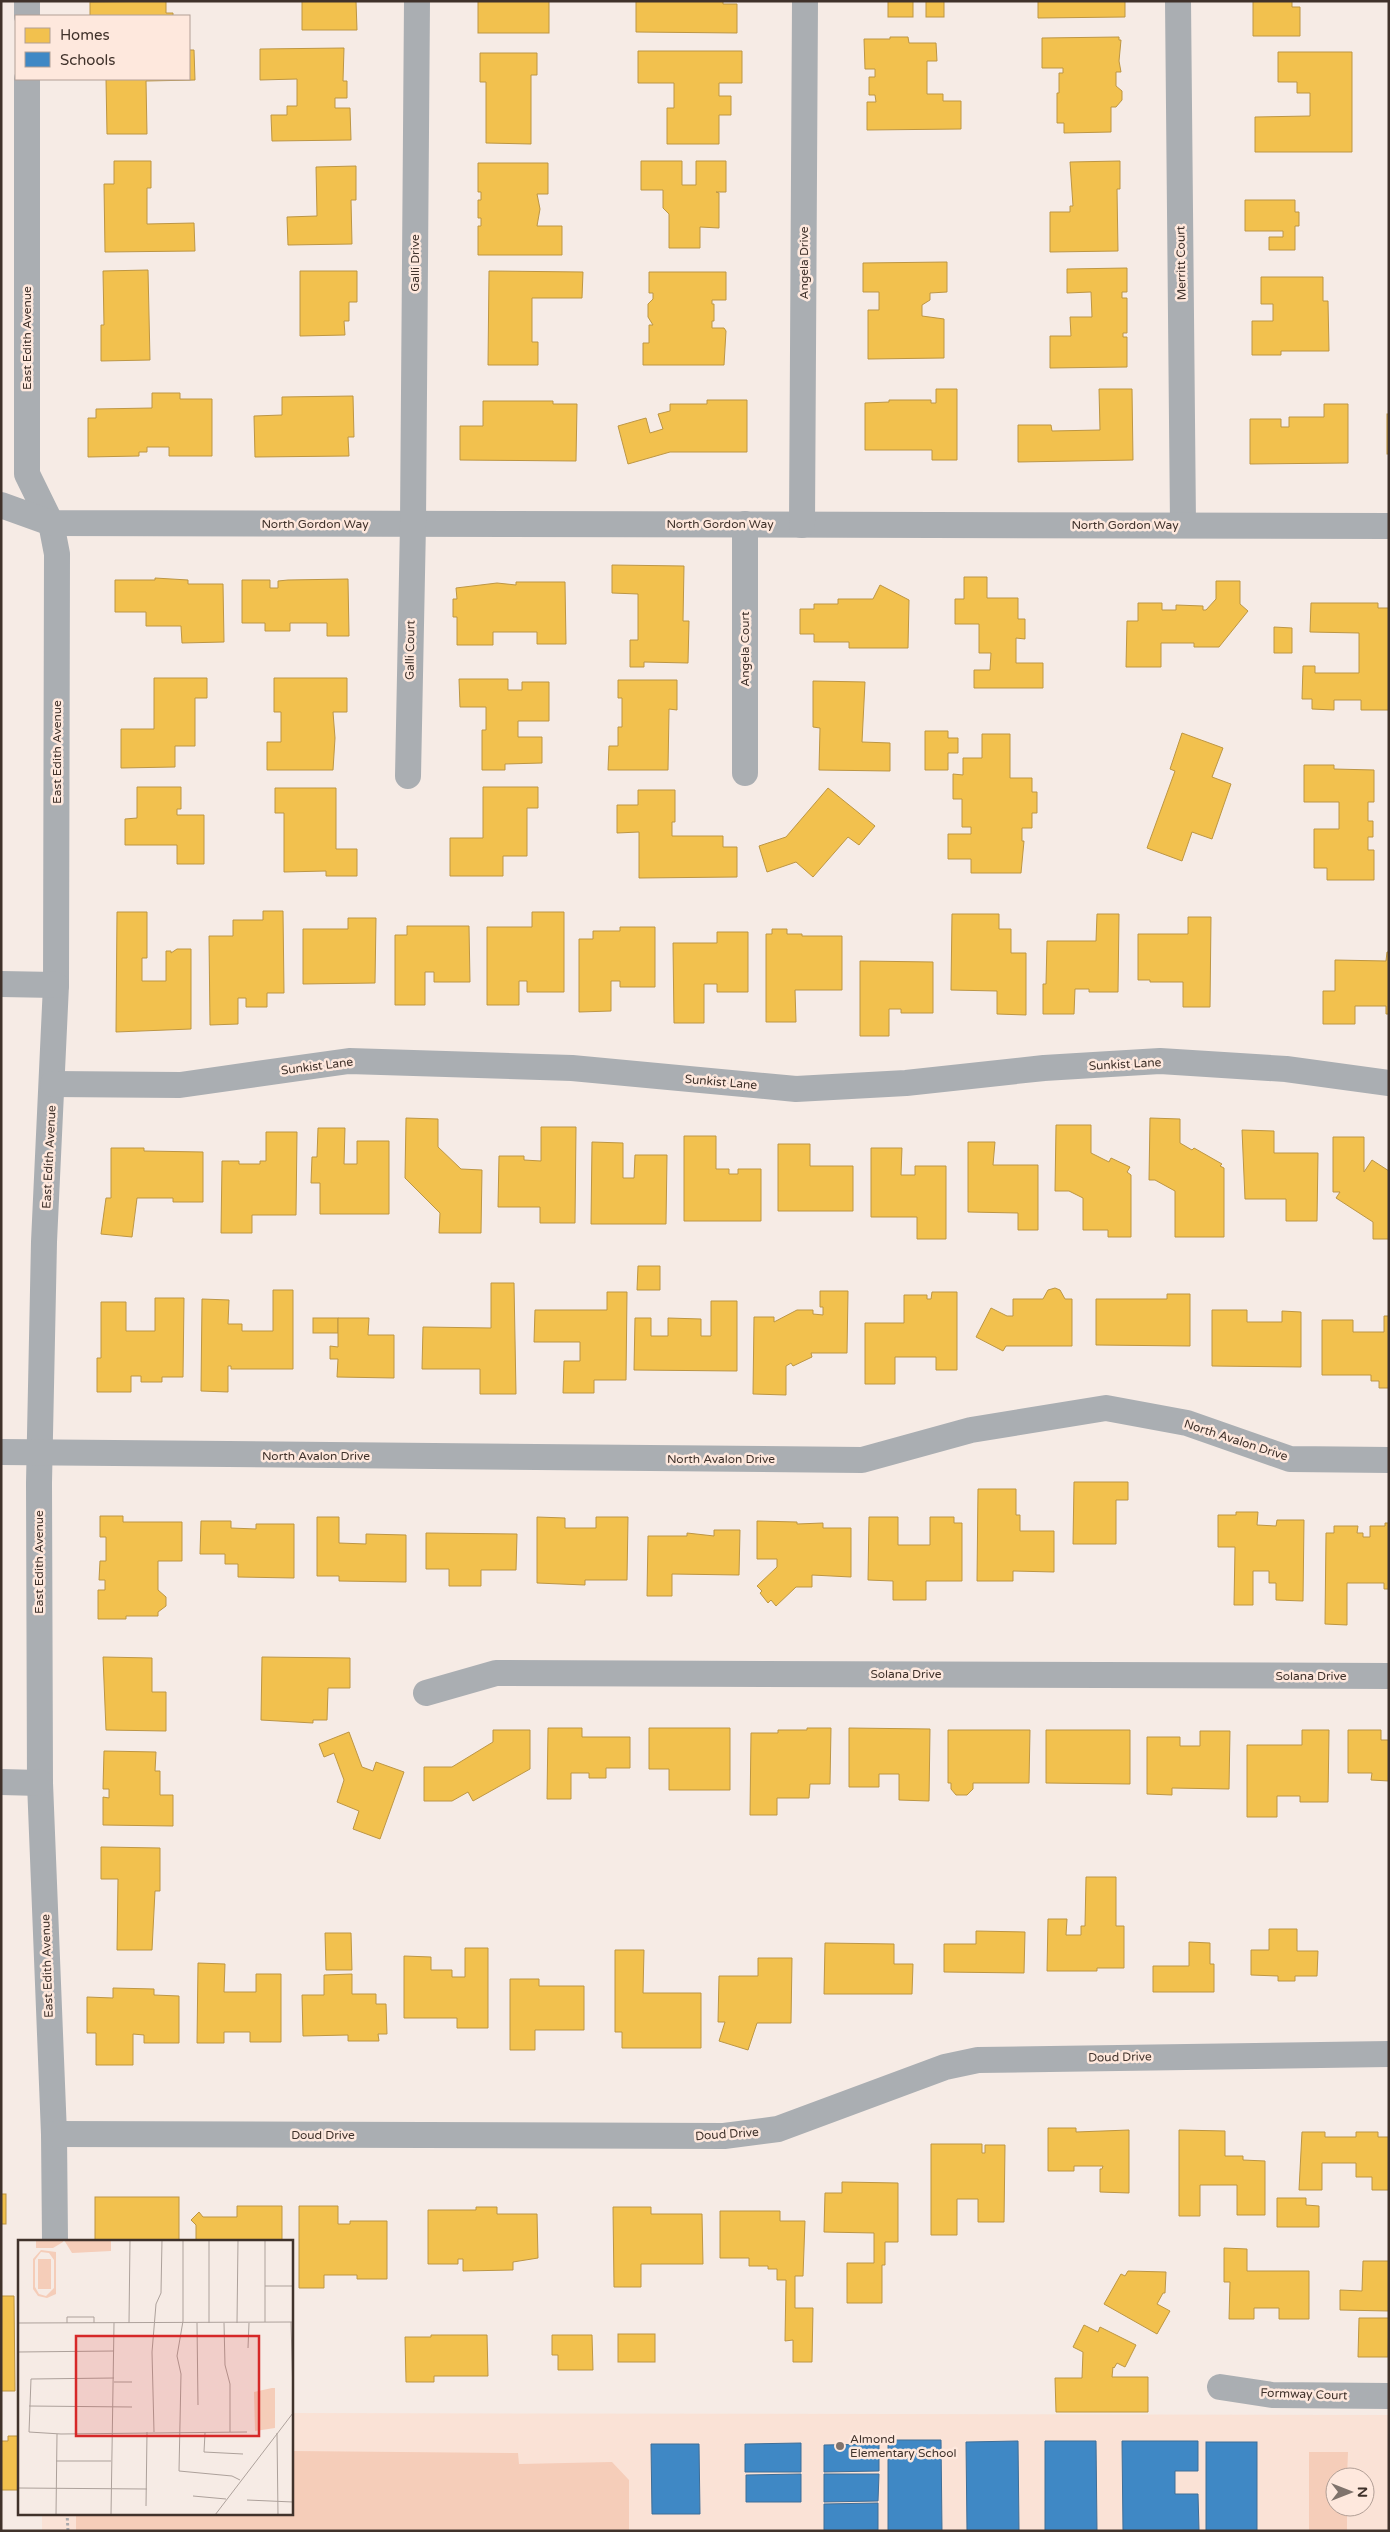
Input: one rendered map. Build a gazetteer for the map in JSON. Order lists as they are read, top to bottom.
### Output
{
  "streets": {
    "street": [
      "Galli Drive",
      "Angela Drive",
      "Merritt Court",
      "East Edith Avenue",
      "North Gordon Way",
      "Angela Court",
      "Galli Court",
      "Sunkist Lane",
      "North Avalon Drive",
      "Solana Drive",
      "Doud Drive",
      "Formway Court"
    ]
  },
  "crossings": [
    ["Galli Drive", "North Gordon Way"],
    ["Galli Drive", "Galli Court"],
    ["Angela Drive", "North Gordon Way"],
    ["Merritt Court", "North Gordon Way"],
    ["East Edith Avenue", "North Gordon Way"],
    ["East Edith Avenue", "Sunkist Lane"],
    ["East Edith Avenue", "North Avalon Drive"],
    ["East Edith Avenue", "Doud Drive"],
    ["North Gordon Way", "Angela Court"],
    ["North Gordon Way", "Galli Court"]
  ],
  "places": ["Almond Elementary School"],
  "legend": ["Homes", "Schools"],
  "north": "right"
}
